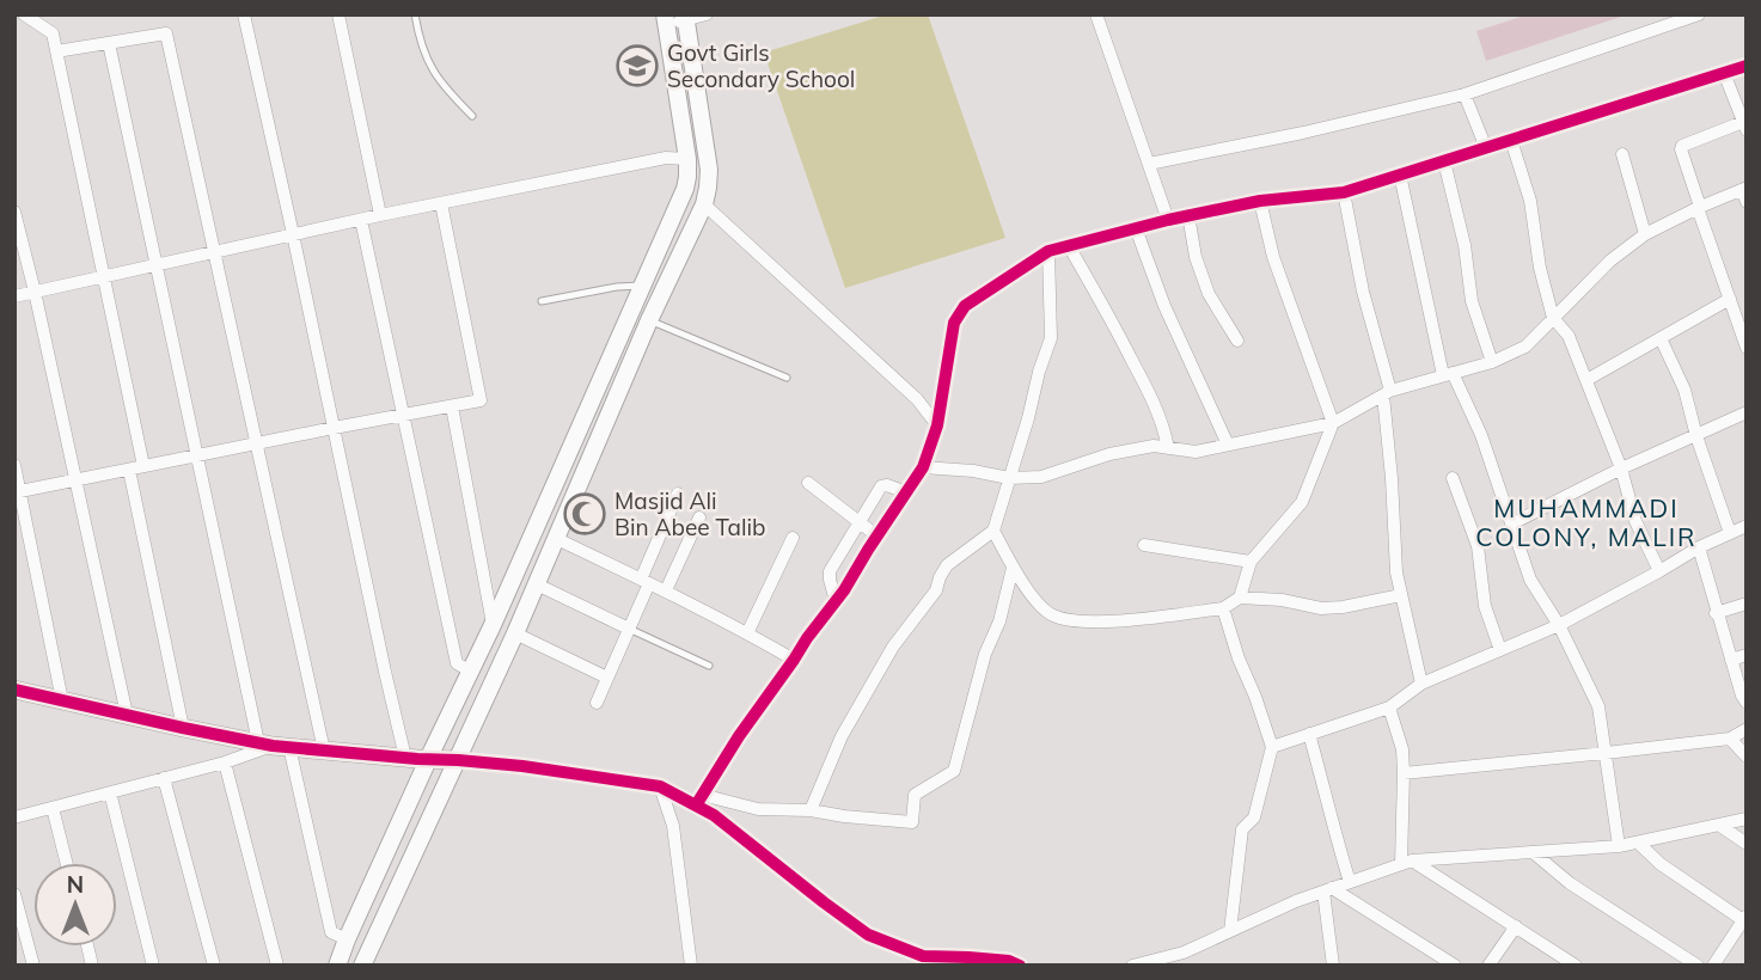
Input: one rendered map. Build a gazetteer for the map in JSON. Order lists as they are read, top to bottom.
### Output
{
  "districts": ["MUHAMMADI COLONY, MALIR"],
  "places": {
    "school or university": ["Govt Girls Secondary School"],
    "mosque": ["Masjid Ali Bin Abee Talib"]
  },
  "north": "top"
}
